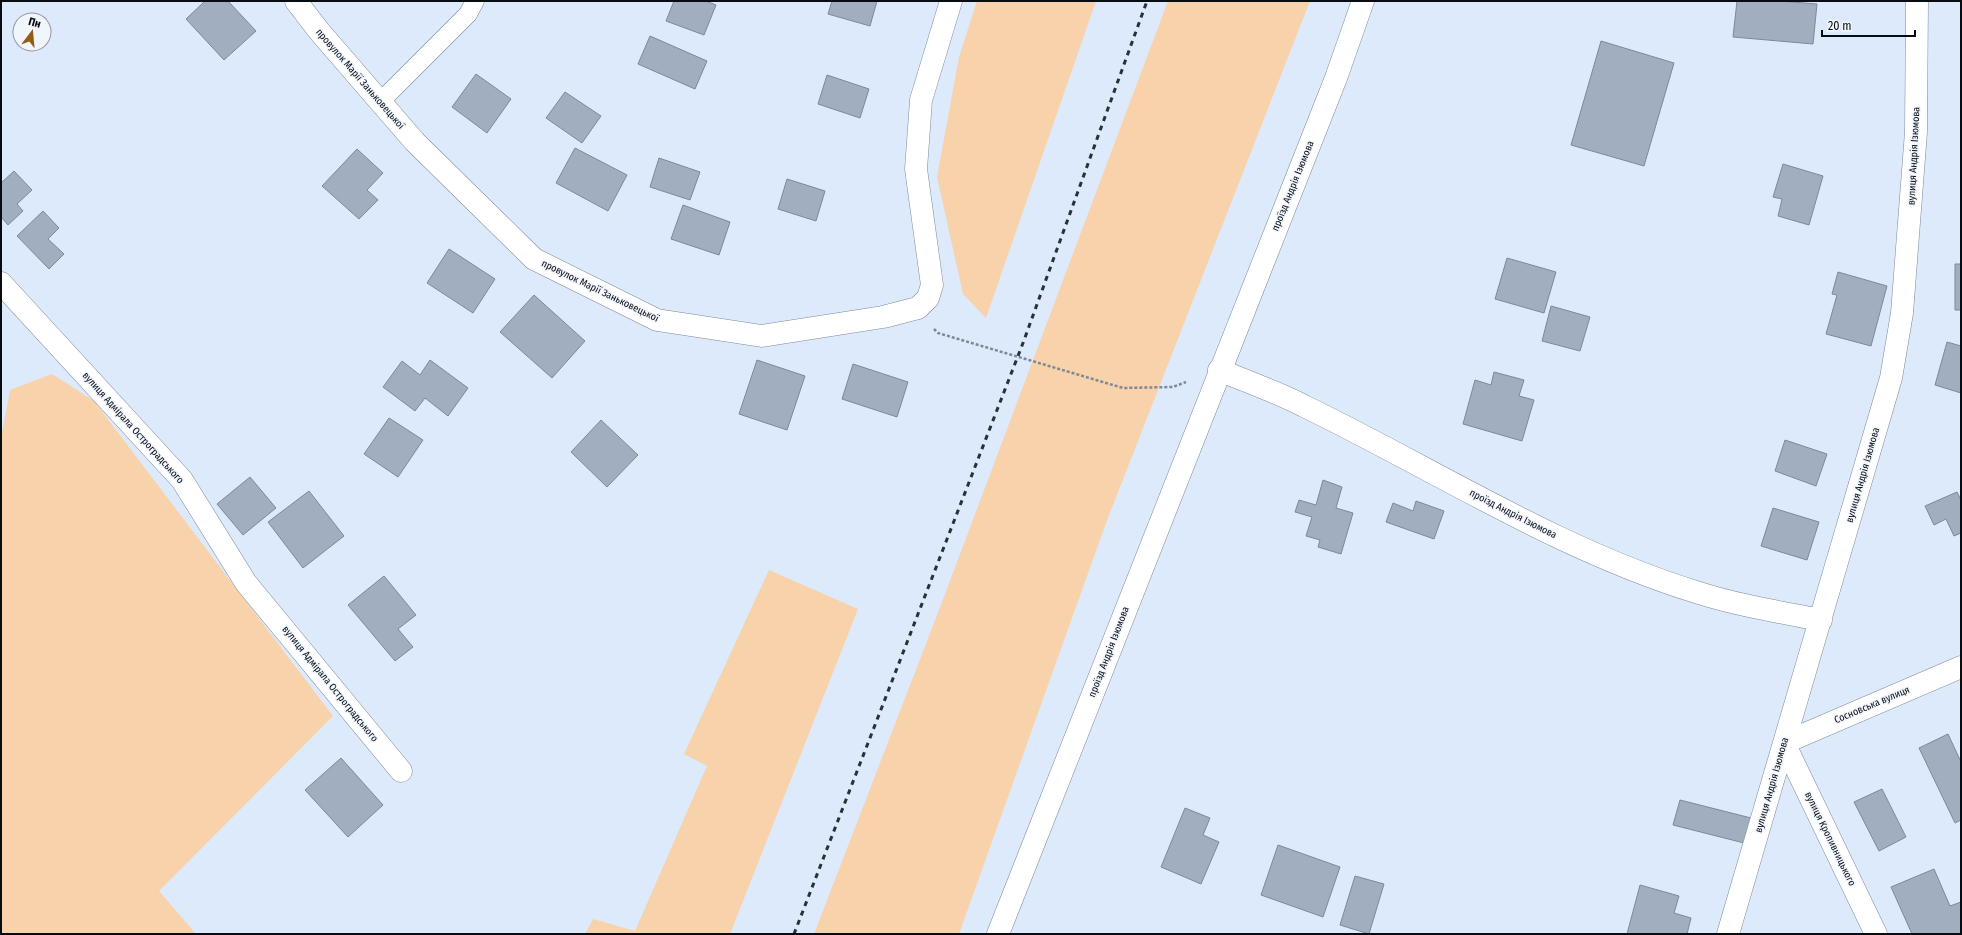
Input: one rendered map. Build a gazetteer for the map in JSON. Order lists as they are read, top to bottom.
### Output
{
  "streets": {
    "street": [
      "провулок Марії Заньковецької",
      "вулиця Андрія Ізюмова",
      "проїзд Андрія Ізюмова",
      "вулиця Адмірала Остроградського",
      "Сосновська вулиця",
      "вулиця Кропивницького"
    ]
  },
  "crossings": [
    ["вулиця Андрія Ізюмова", "проїзд Андрія Ізюмова"],
    ["вулиця Андрія Ізюмова", "Сосновська вулиця"],
    ["вулиця Андрія Ізюмова", "вулиця Кропивницького"],
    ["Сосновська вулиця", "вулиця Кропивницького"]
  ],
  "scale_bar": "20 m",
  "north": "top"
}
